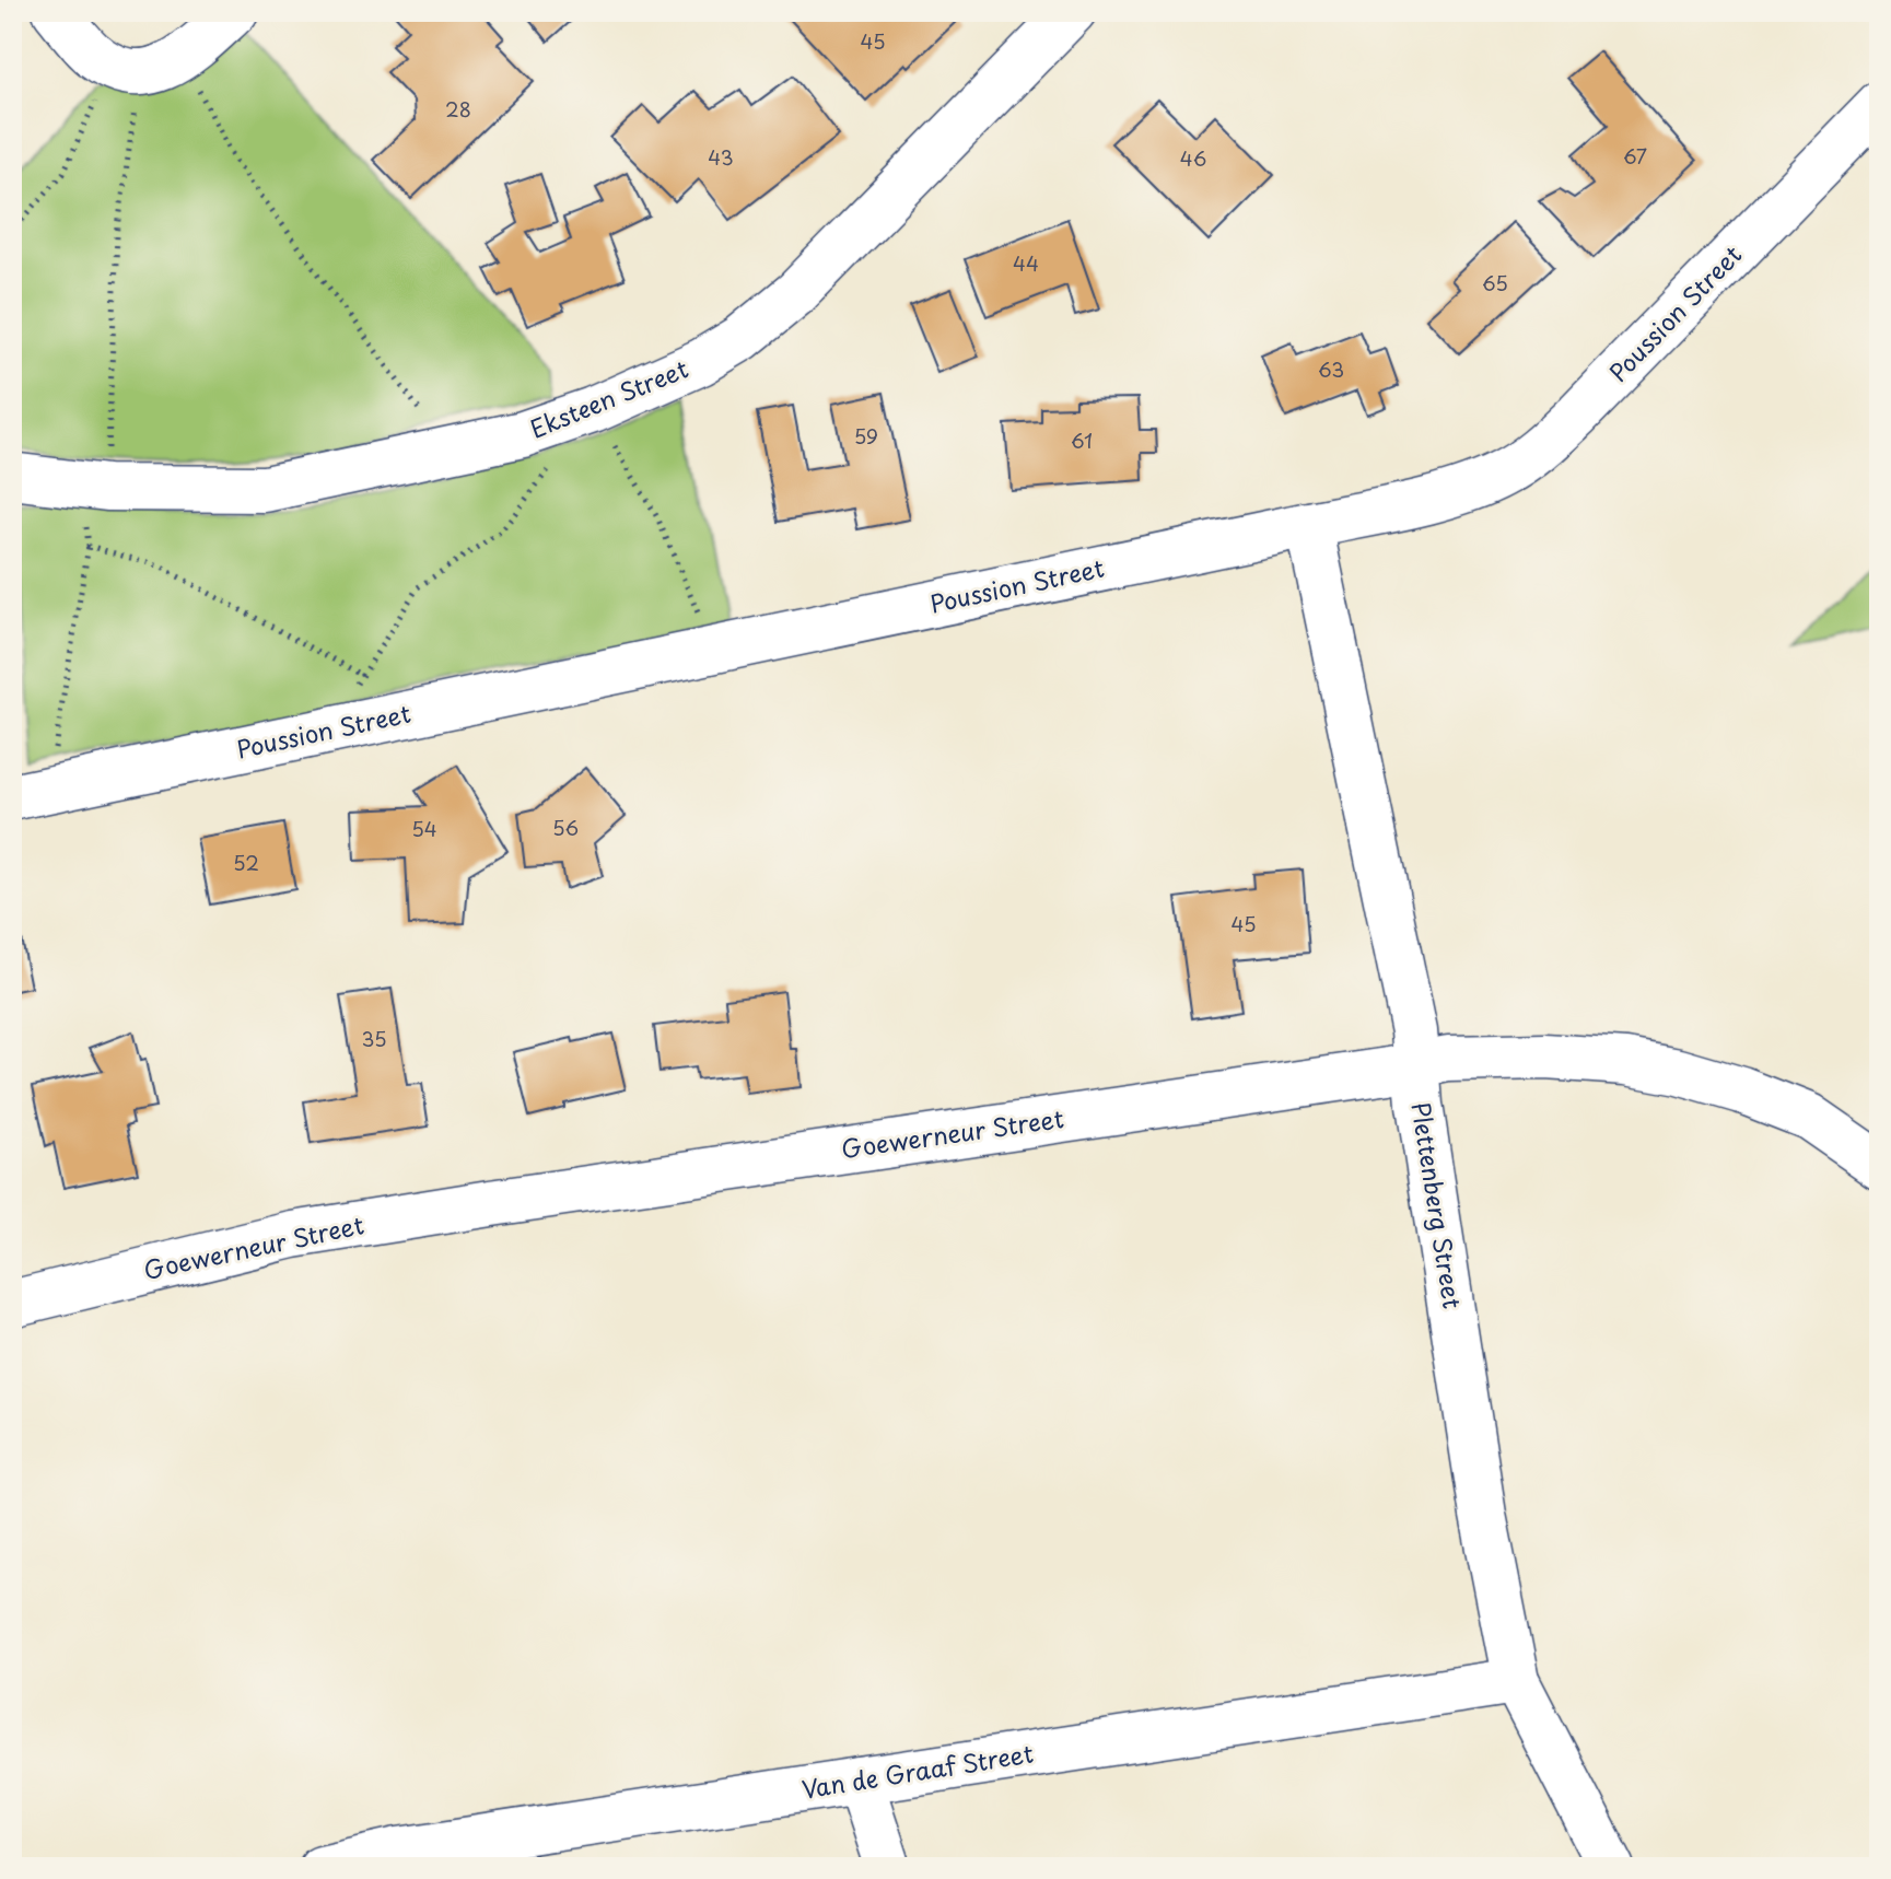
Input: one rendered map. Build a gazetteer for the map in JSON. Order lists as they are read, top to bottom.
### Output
{
  "streets": {
    "street": [
      "Poussion Street",
      "Eksteen Street",
      "Goewerneur Street",
      "Plettenberg Street",
      "Van de Graaf Street"
    ]
  },
  "crossings": [
    ["Poussion Street", "Plettenberg Street"],
    ["Goewerneur Street", "Plettenberg Street"],
    ["Plettenberg Street", "Van de Graaf Street"]
  ],
  "house_numbers": [
    "45",
    "28",
    "67",
    "43",
    "46",
    "44",
    "65",
    "63",
    "59",
    "61",
    "56",
    "54",
    "52",
    "45",
    "35"
  ]
}
